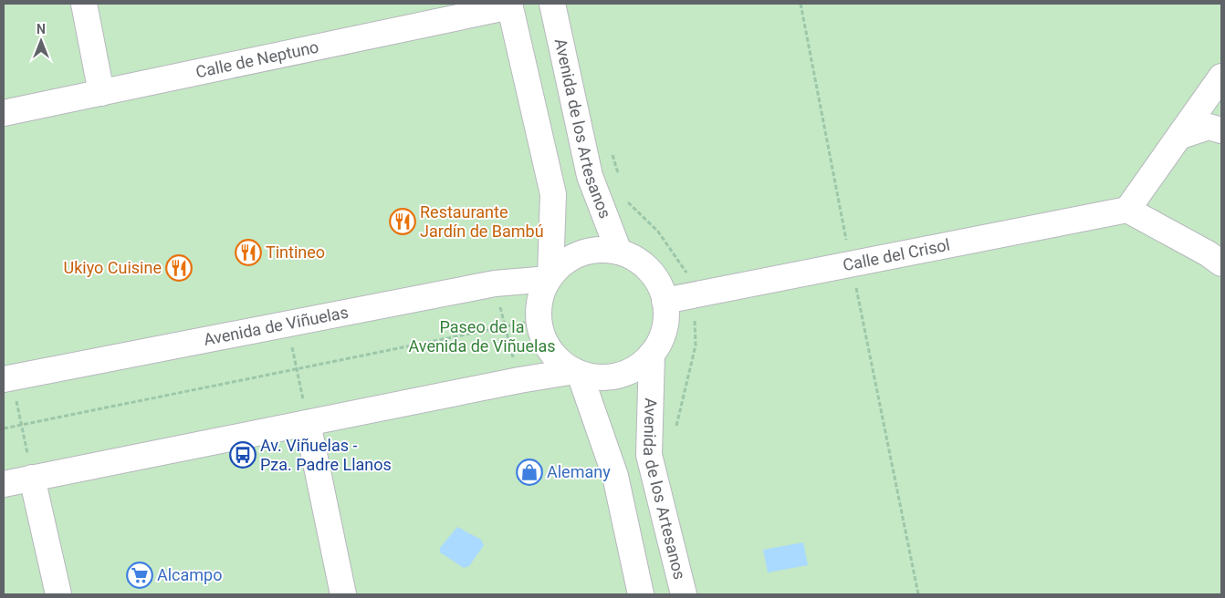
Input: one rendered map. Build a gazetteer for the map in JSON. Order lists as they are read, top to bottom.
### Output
{
  "streets": {
    "street": [
      "Calle de Neptuno",
      "Avenida de los Artesanos",
      "Calle del Crisol",
      "Avenida de Viñuelas"
    ]
  },
  "crossings": [
    ["Avenida de los Artesanos", "Calle del Crisol"],
    ["Avenida de los Artesanos", "Avenida de Viñuelas"],
    ["Calle del Crisol", "Avenida de Viñuelas"]
  ],
  "parks": ["Paseo de la Avenida de Viñuelas"],
  "places": {
    "restaurant": ["Restaurante Jardín de Bambú", "Tintineo", "Ukiyo Cuisine"],
    "bus stop": ["Av. Viñuelas - Pza. Padre Llanos"],
    "shop": ["Alemany"],
    "supermarket": ["Alcampo"]
  },
  "north": "top"
}
